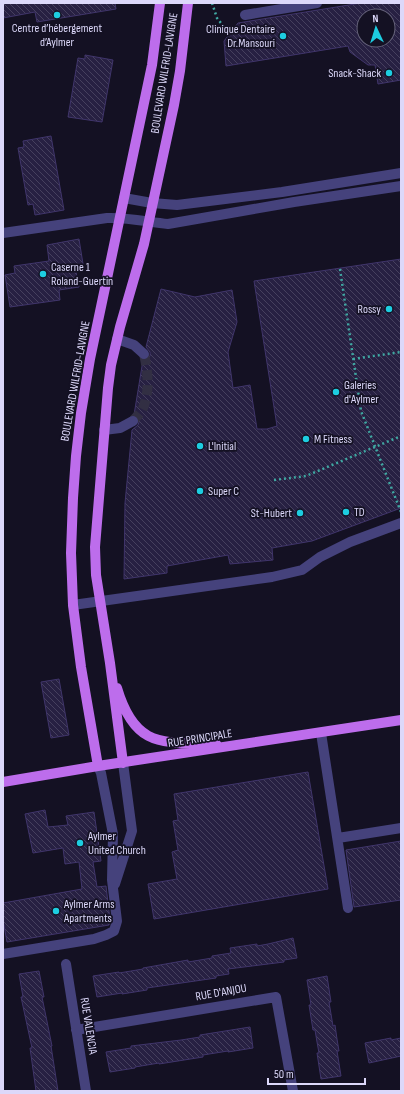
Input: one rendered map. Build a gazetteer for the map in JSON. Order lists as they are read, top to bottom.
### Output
{
  "streets": {
    "main road": ["BOULEVARD WILFRID-LAVIGNE", "RUE PRINCIPALE"],
    "street": ["RUE D'ANJOU", "RUE VALENCIA"]
  },
  "crossings": [
    ["BOULEVARD WILFRID-LAVIGNE", "RUE PRINCIPALE"],
    ["RUE D'ANJOU", "RUE VALENCIA"]
  ],
  "places": [
    "Centre d’hébergement d’Aylmer",
    "Clinique Dentaire Dr.Mansouri",
    "Snack-Shack",
    "Caserne 1 Roland-Guertin",
    "Rossy",
    "Galeries d'Aylmer",
    "M Fitness",
    "L'Initial",
    "Super C",
    "TD",
    "St-Hubert",
    "Aylmer United Church",
    "Aylmer Arms Apartments"
  ],
  "scale_bar": "50 m",
  "north": "top"
}
